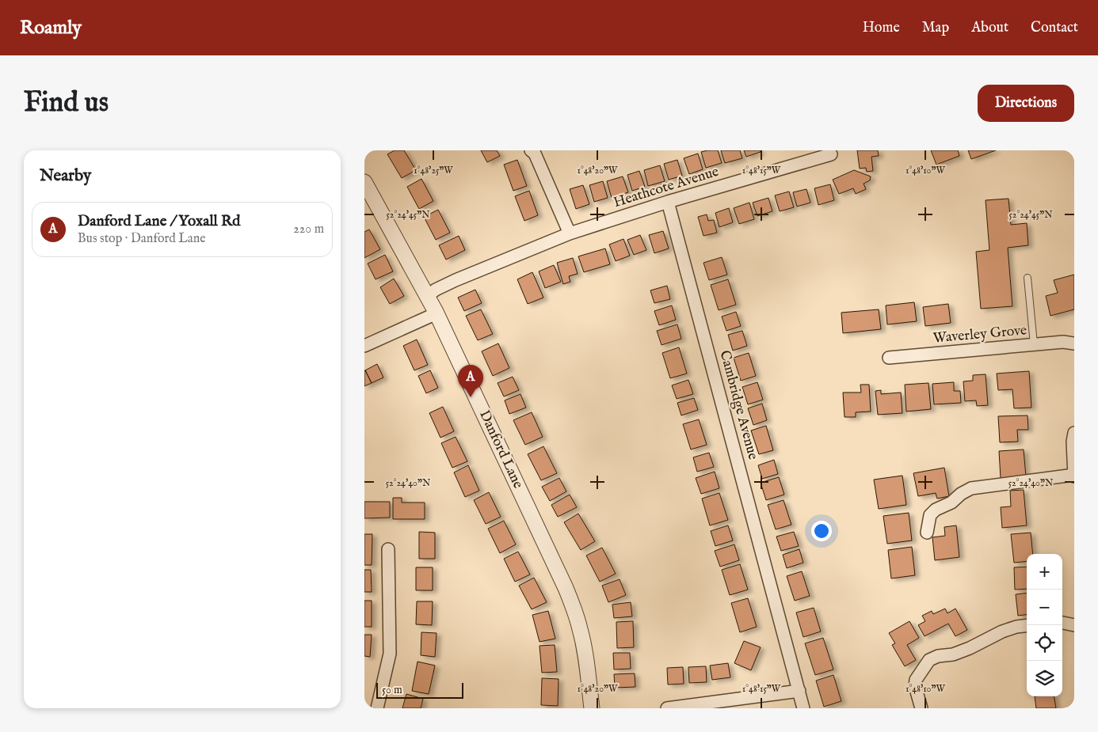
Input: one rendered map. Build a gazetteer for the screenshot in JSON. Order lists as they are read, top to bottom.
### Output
{
  "streets": {
    "street": [
      "Heathcote Avenue",
      "Waverley Grove",
      "Cambridge Avenue",
      "Danford Lane"
    ]
  },
  "crossings": [
    ["Heathcote Avenue", "Cambridge Avenue"],
    ["Heathcote Avenue", "Danford Lane"]
  ],
  "scale_bar": "50 m",
  "page": {
    "header": "Roamly",
    "nav": [
      "Home",
      "Map",
      "About",
      "Contact"
    ],
    "buttons": "Directions",
    "title": "Find us",
    "heading": "Nearby",
    "list": [
      {
        "mark": "A",
        "name": "Danford Lane / Yoxall Rd",
        "note": "Bus stop · Danford Lane",
        "value": "220 m"
      }
    ],
    "pins": "A",
    "map_buttons": ["+", "−"],
    "scale": "50 m"
  },
  "coordinates": [
    "1°48'25\"W",
    "1°48'20\"W",
    "1°48'15\"W",
    "1°48'10\"W",
    "52°24'45\"N",
    "52°24'40\"N"
  ]
}
